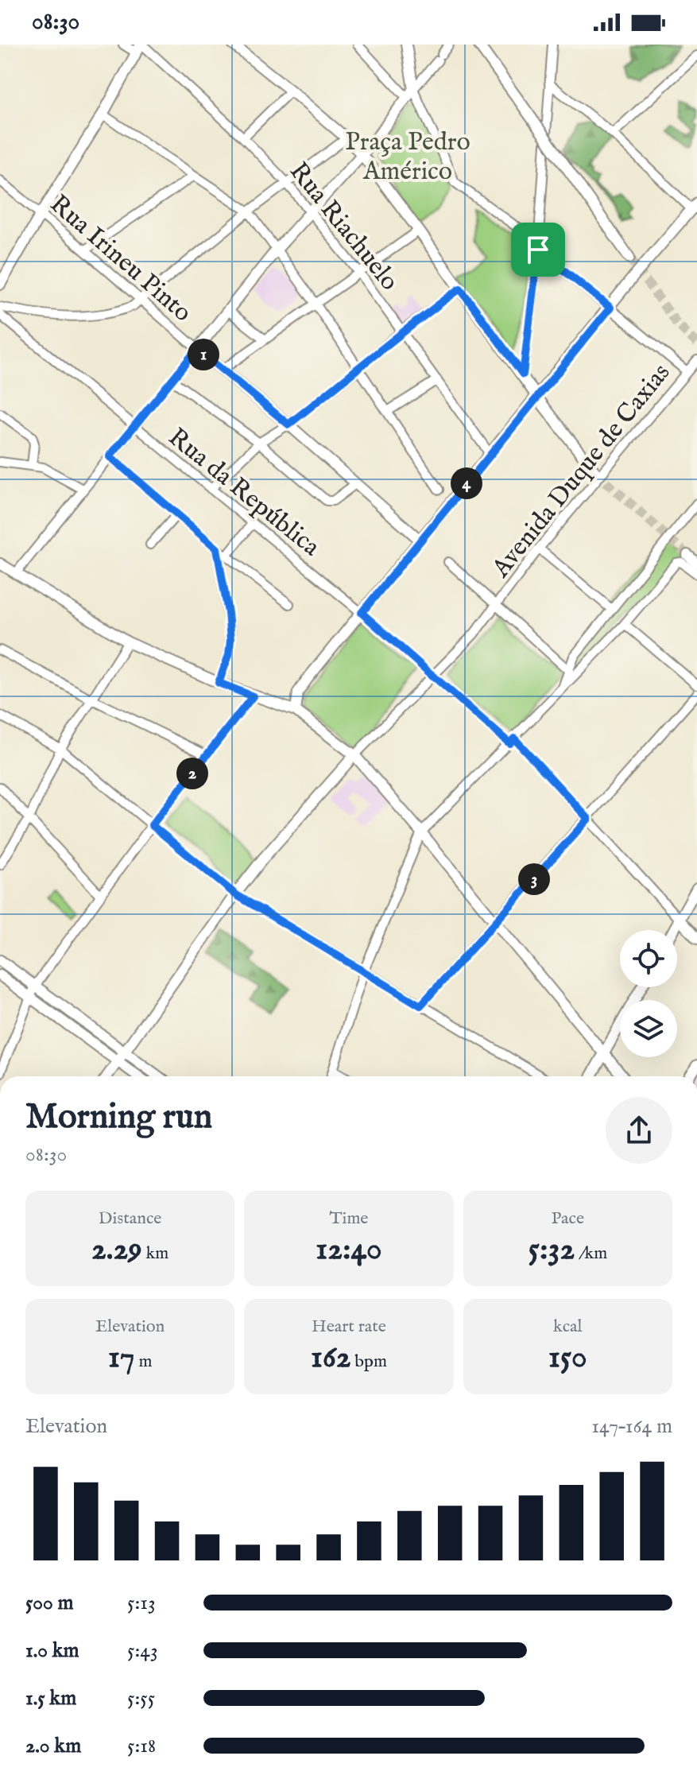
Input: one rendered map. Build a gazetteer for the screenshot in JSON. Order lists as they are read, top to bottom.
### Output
{
  "streets": {
    "main road": ["Rua Irineu Pinto"],
    "street": ["Rua Riachuelo", "Avenida Duque de Caxias", "Rua da República"]
  },
  "crossings": [
    ["Avenida Duque de Caxias", "Rua da República"]
  ],
  "parks": ["Praça Pedro Américo"],
  "page": {
    "status": "08:30",
    "pins": [
      "1",
      "4",
      "2",
      "3"
    ],
    "heading": ["Morning run", "08:30"],
    "stats": [
      ["Distance", "2.29 km"],
      ["Time", "12:40"],
      ["Pace", "5:32 /km"],
      ["Elevation", "17 m"],
      ["Heart rate", "162 bpm"],
      ["kcal", "150"]
    ],
    "chart": ["Elevation", "147–164 m"],
    "list": [
      {
        "name": "500 m",
        "note": "5:13"
      },
      {
        "name": "1.0 km",
        "note": "5:43"
      },
      {
        "name": "1.5 km",
        "note": "5:55"
      },
      {
        "name": "2.0 km",
        "note": "5:18"
      }
    ]
  }
}
